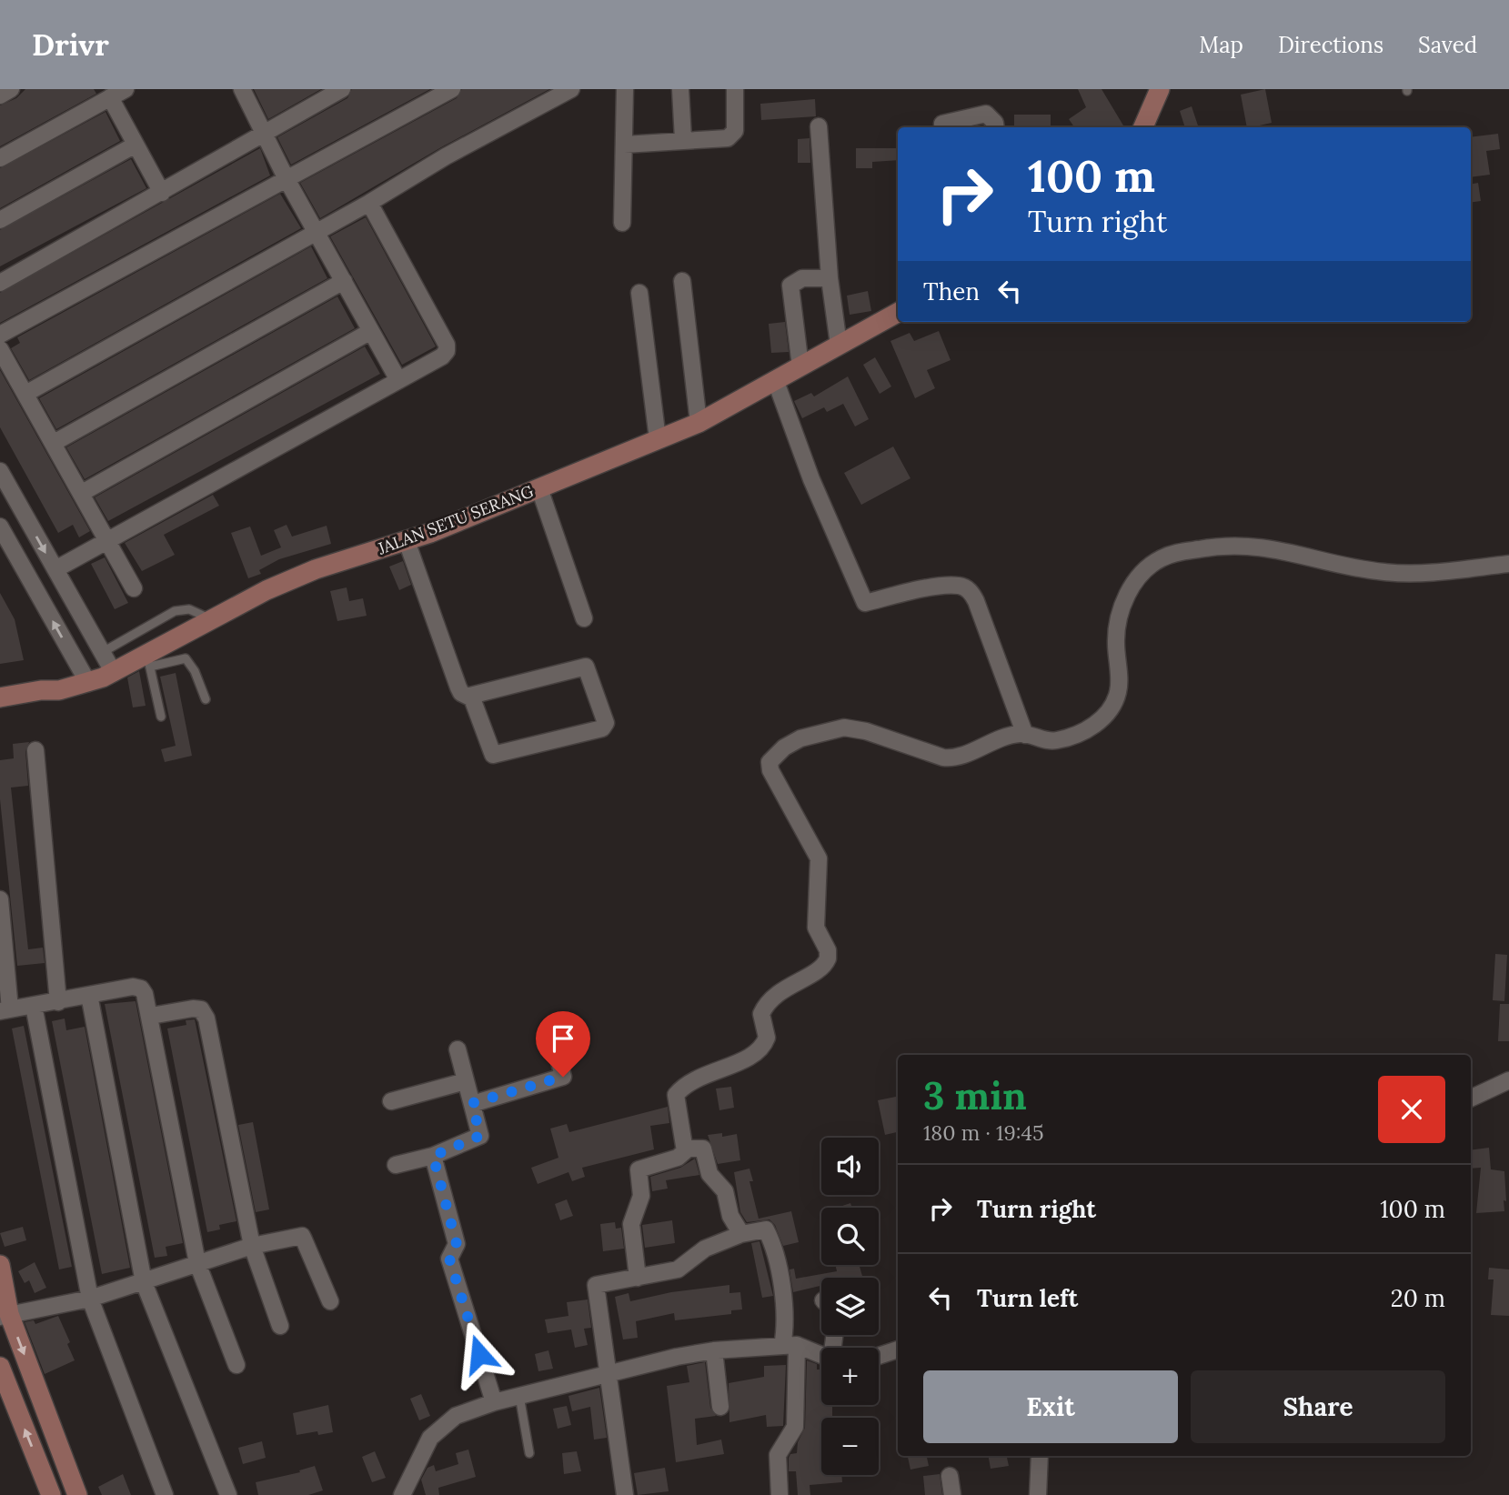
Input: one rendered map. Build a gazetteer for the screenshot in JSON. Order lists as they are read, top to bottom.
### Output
{
  "streets": {
    "street": ["JALAN SETU SERANG"]
  },
  "page": {
    "header": "Drivr",
    "nav": ["Map", "Directions", "Saved"],
    "turn": ["100 m", "Turn right"],
    "then": "Then",
    "heading": ["3 min", "180 m · 19:45"],
    "map_buttons": ["+", "−"],
    "list": [
      {
        "name": "Turn right",
        "value": "100 m"
      },
      {
        "name": "Turn left",
        "value": "20 m"
      }
    ],
    "buttons": ["Exit", "Share"]
  }
}
